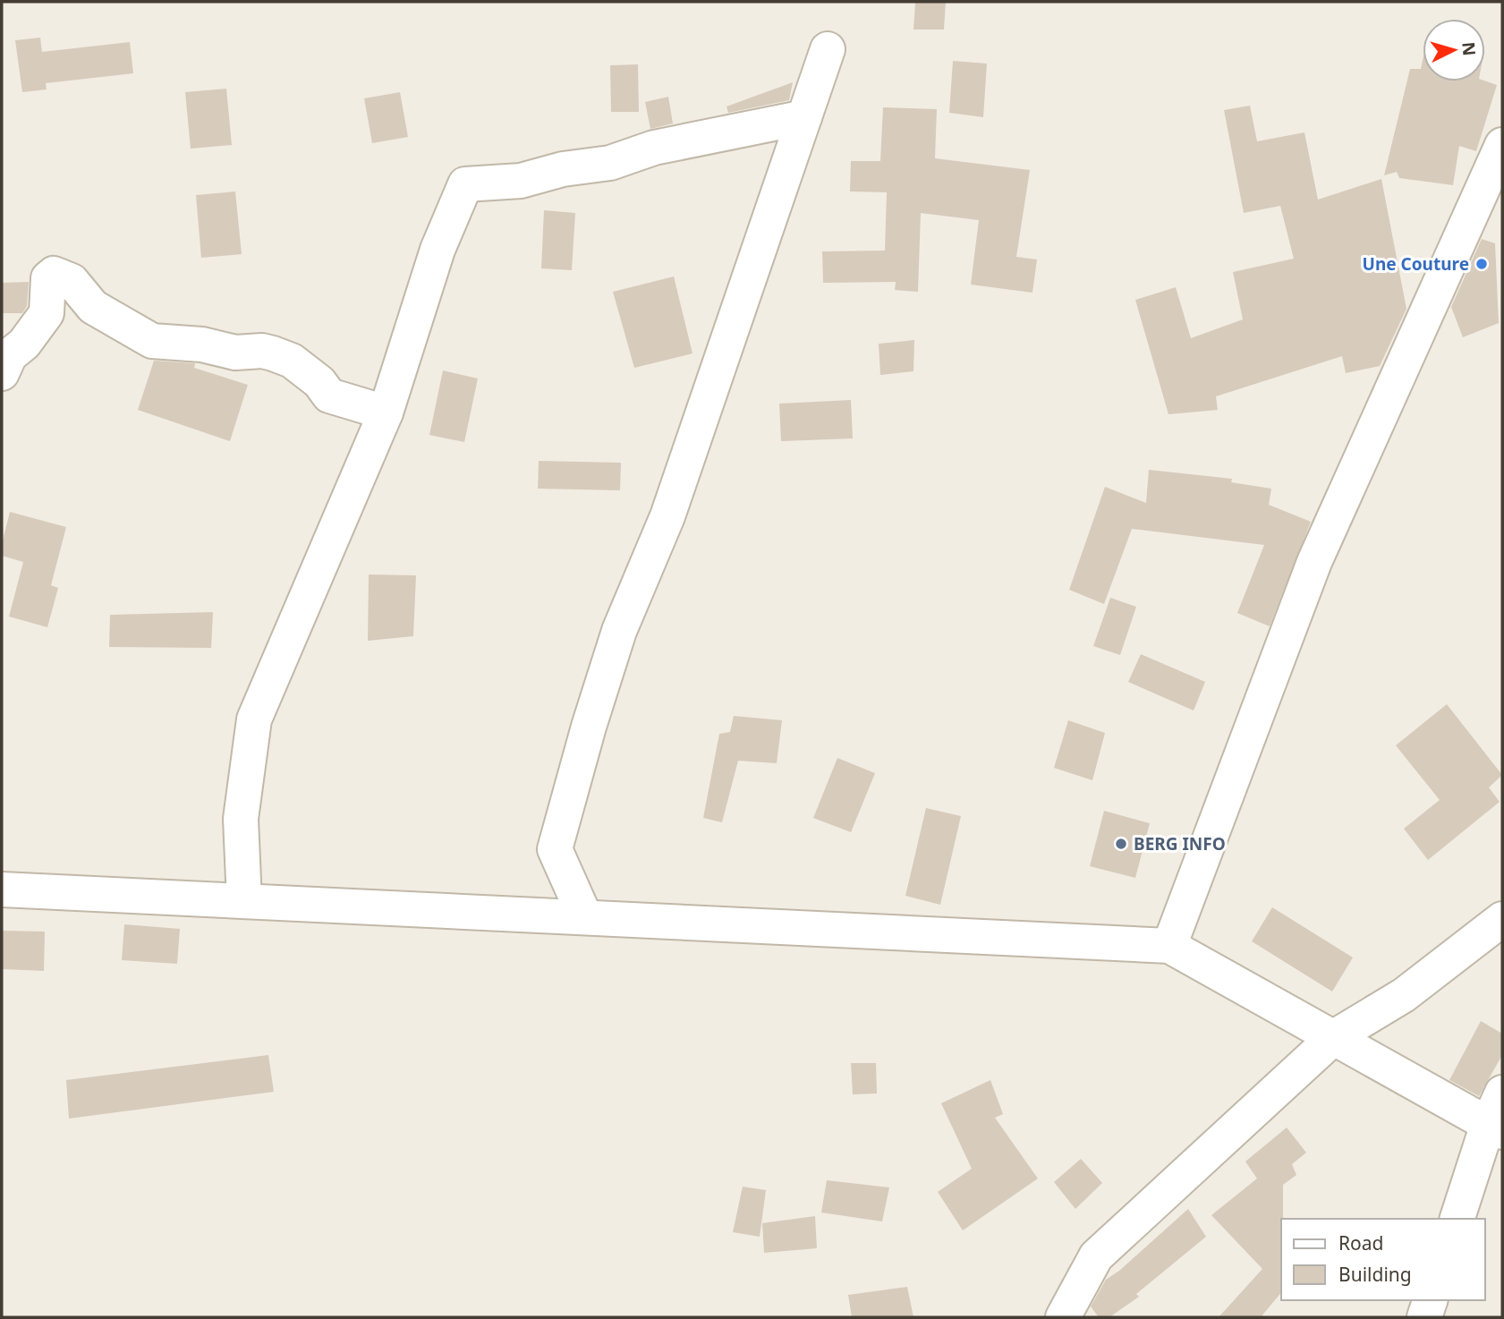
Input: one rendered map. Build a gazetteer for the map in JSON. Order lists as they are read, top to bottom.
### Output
{
  "places": ["Une Couture", "BERG INFO"],
  "legend": ["Road", "Building"],
  "north": "right"
}
